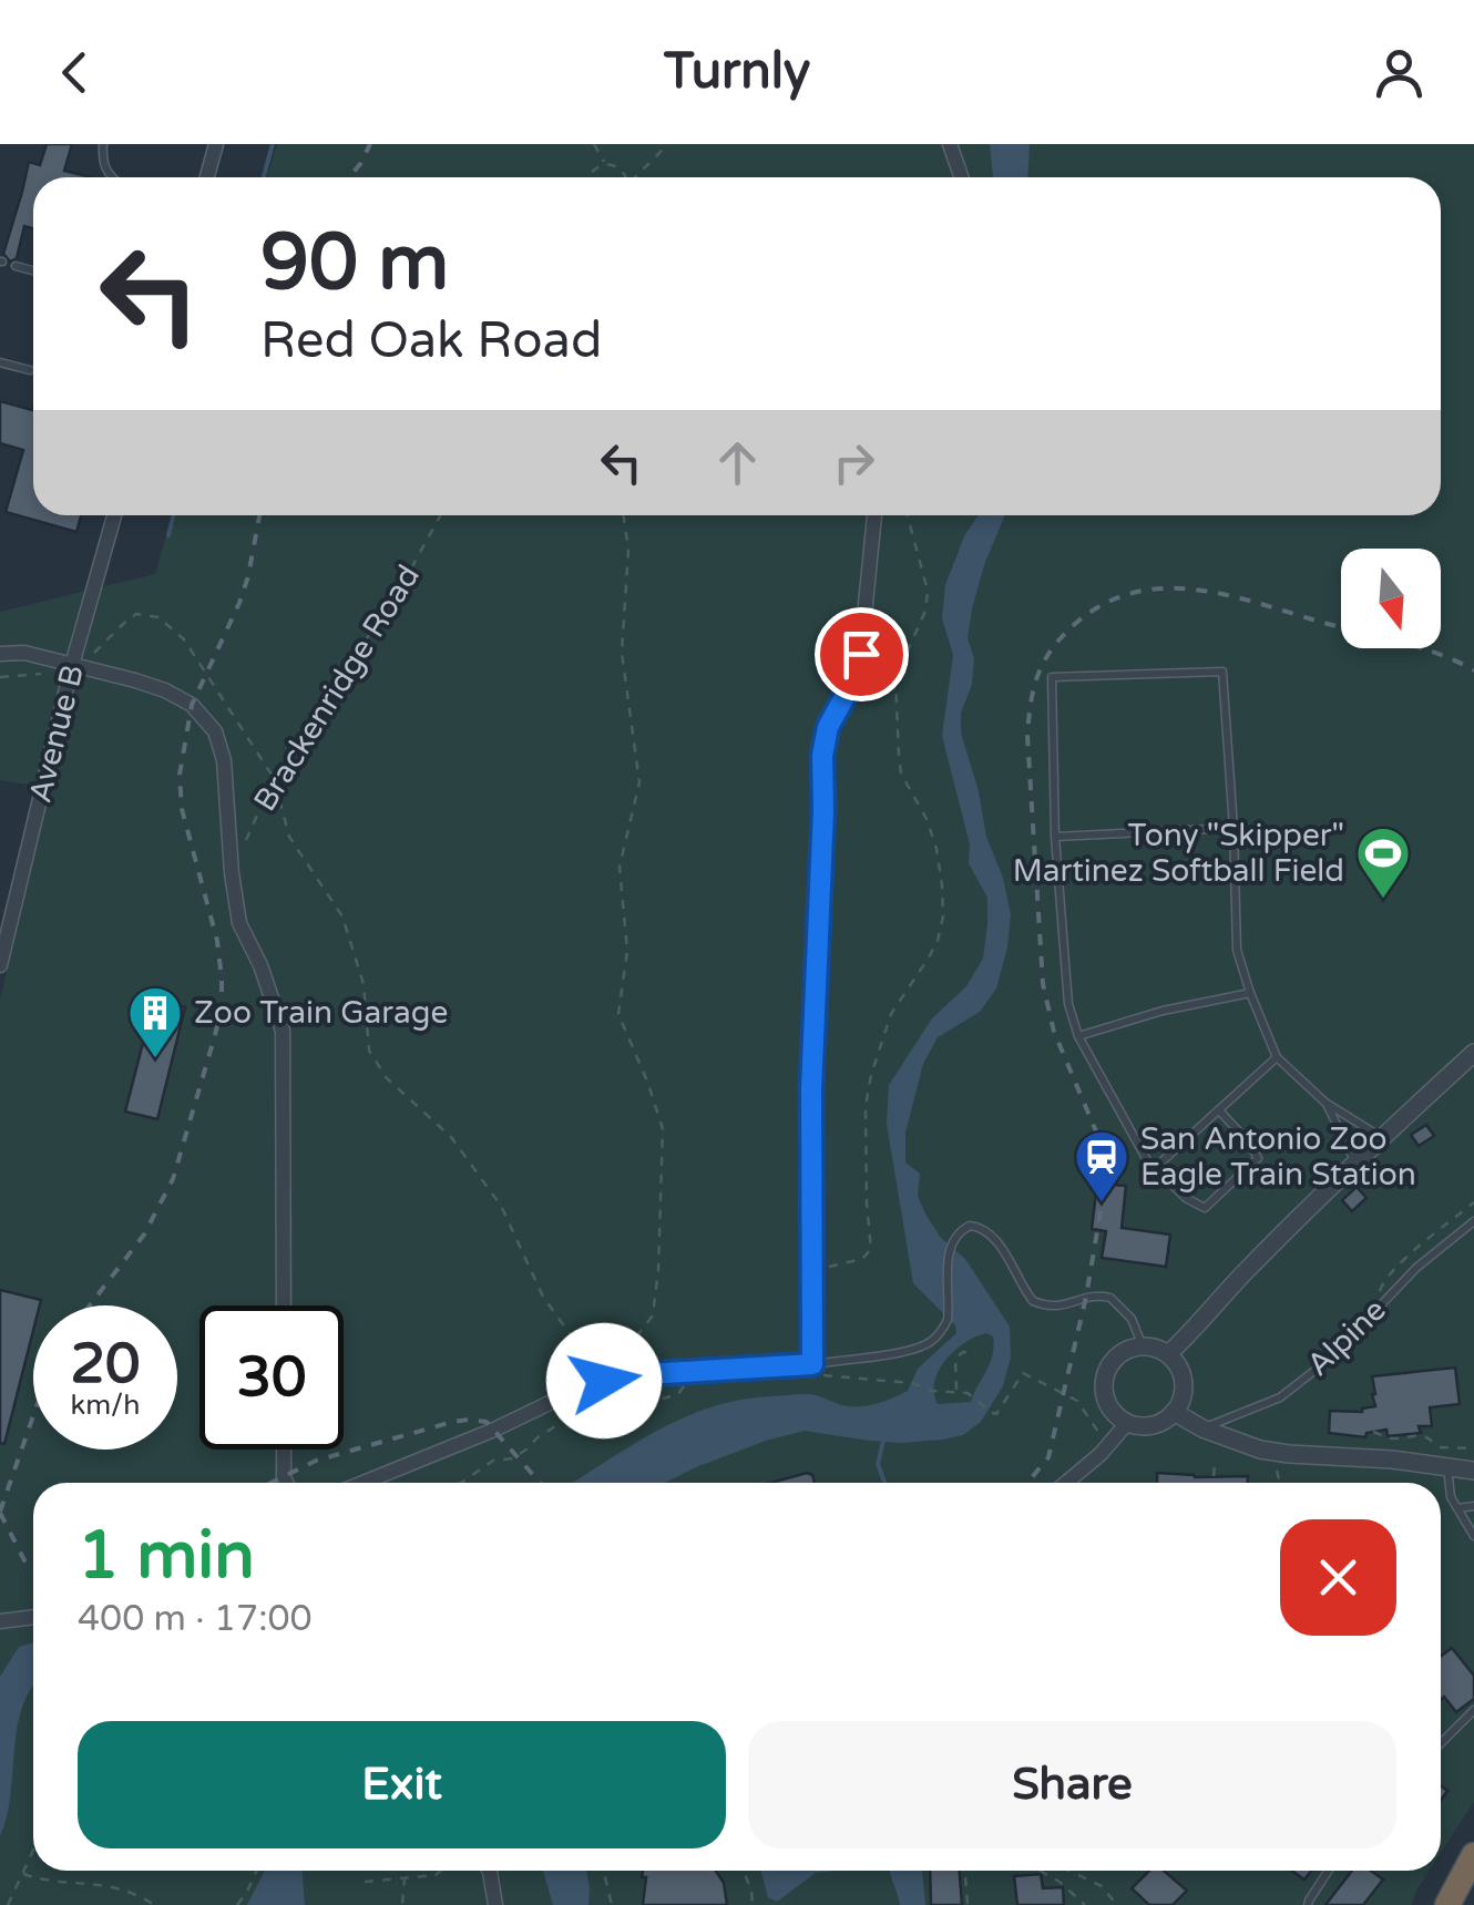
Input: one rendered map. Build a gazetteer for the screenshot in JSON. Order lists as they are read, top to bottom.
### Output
{
  "streets": {
    "street": ["Brackenridge Road", "Avenue B"],
    "lane": ["Alpine"]
  },
  "crossings": [
    ["Brackenridge Road", "Avenue B"]
  ],
  "places": {
    "sports": ["Tony \"Skipper\" Martinez Softball Field"],
    "building": ["Zoo Train Garage"],
    "station": ["San Antonio Zoo Eagle Train Station"]
  },
  "north": "bottom",
  "page": {
    "header": "Turnly",
    "turn": ["90 m", "Red Oak Road"],
    "speed": "20 km/h",
    "limit": "30",
    "heading": ["1 min", "400 m · 17:00"],
    "buttons": ["Exit", "Share"]
  }
}
